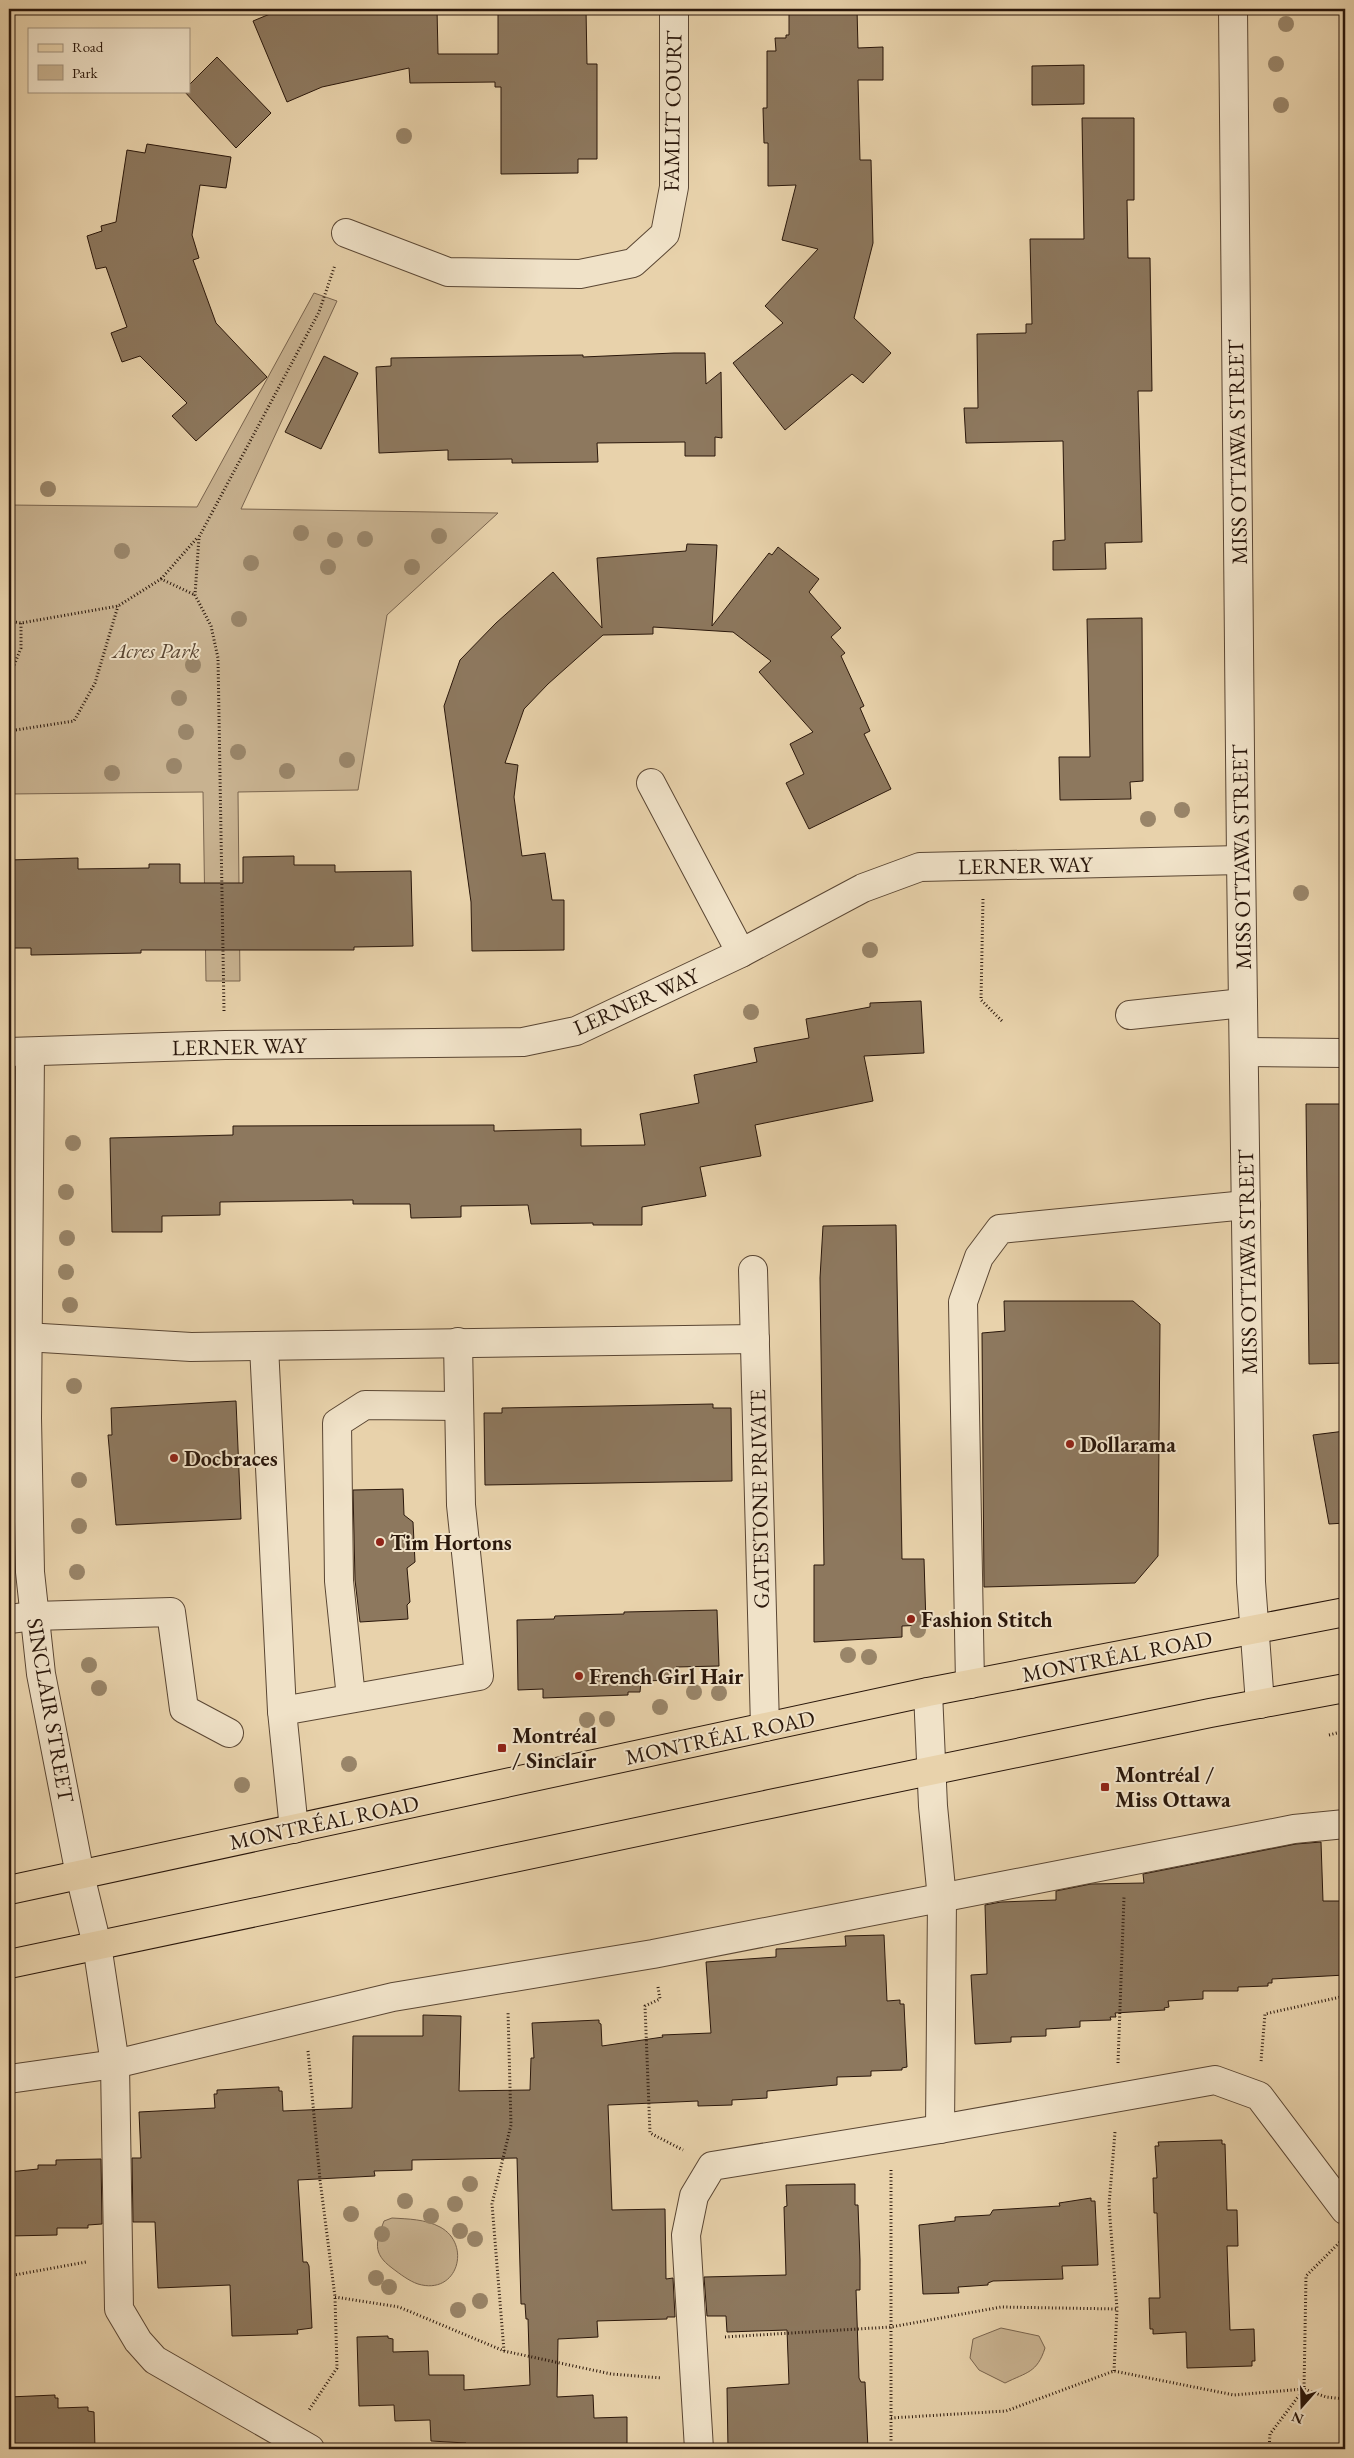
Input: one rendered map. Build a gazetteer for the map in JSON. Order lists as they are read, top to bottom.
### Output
{
  "streets": {
    "main road": ["MONTRÉAL ROAD"],
    "street": [
      "FAMLIT COURT",
      "MISS OTTAWA STREET",
      "LERNER WAY",
      "GATESTONE PRIVATE",
      "SINCLAIR STREET"
    ]
  },
  "crossings": [
    ["MISS OTTAWA STREET", "LERNER WAY"],
    ["MISS OTTAWA STREET", "MONTRÉAL ROAD"],
    ["LERNER WAY", "SINCLAIR STREET"],
    ["GATESTONE PRIVATE", "MONTRÉAL ROAD"],
    ["MONTRÉAL ROAD", "SINCLAIR STREET"]
  ],
  "parks": ["Acres Park"],
  "places": {
    "other": [
      "Dollarama",
      "Docbraces",
      "Tim Hortons",
      "Fashion Stitch",
      "French Girl Hair"
    ],
    "transit": ["Montréal / Sinclair", "Montréal / Miss Ottawa"]
  },
  "legend": ["Road", "Park"],
  "north": "bottom"
}
